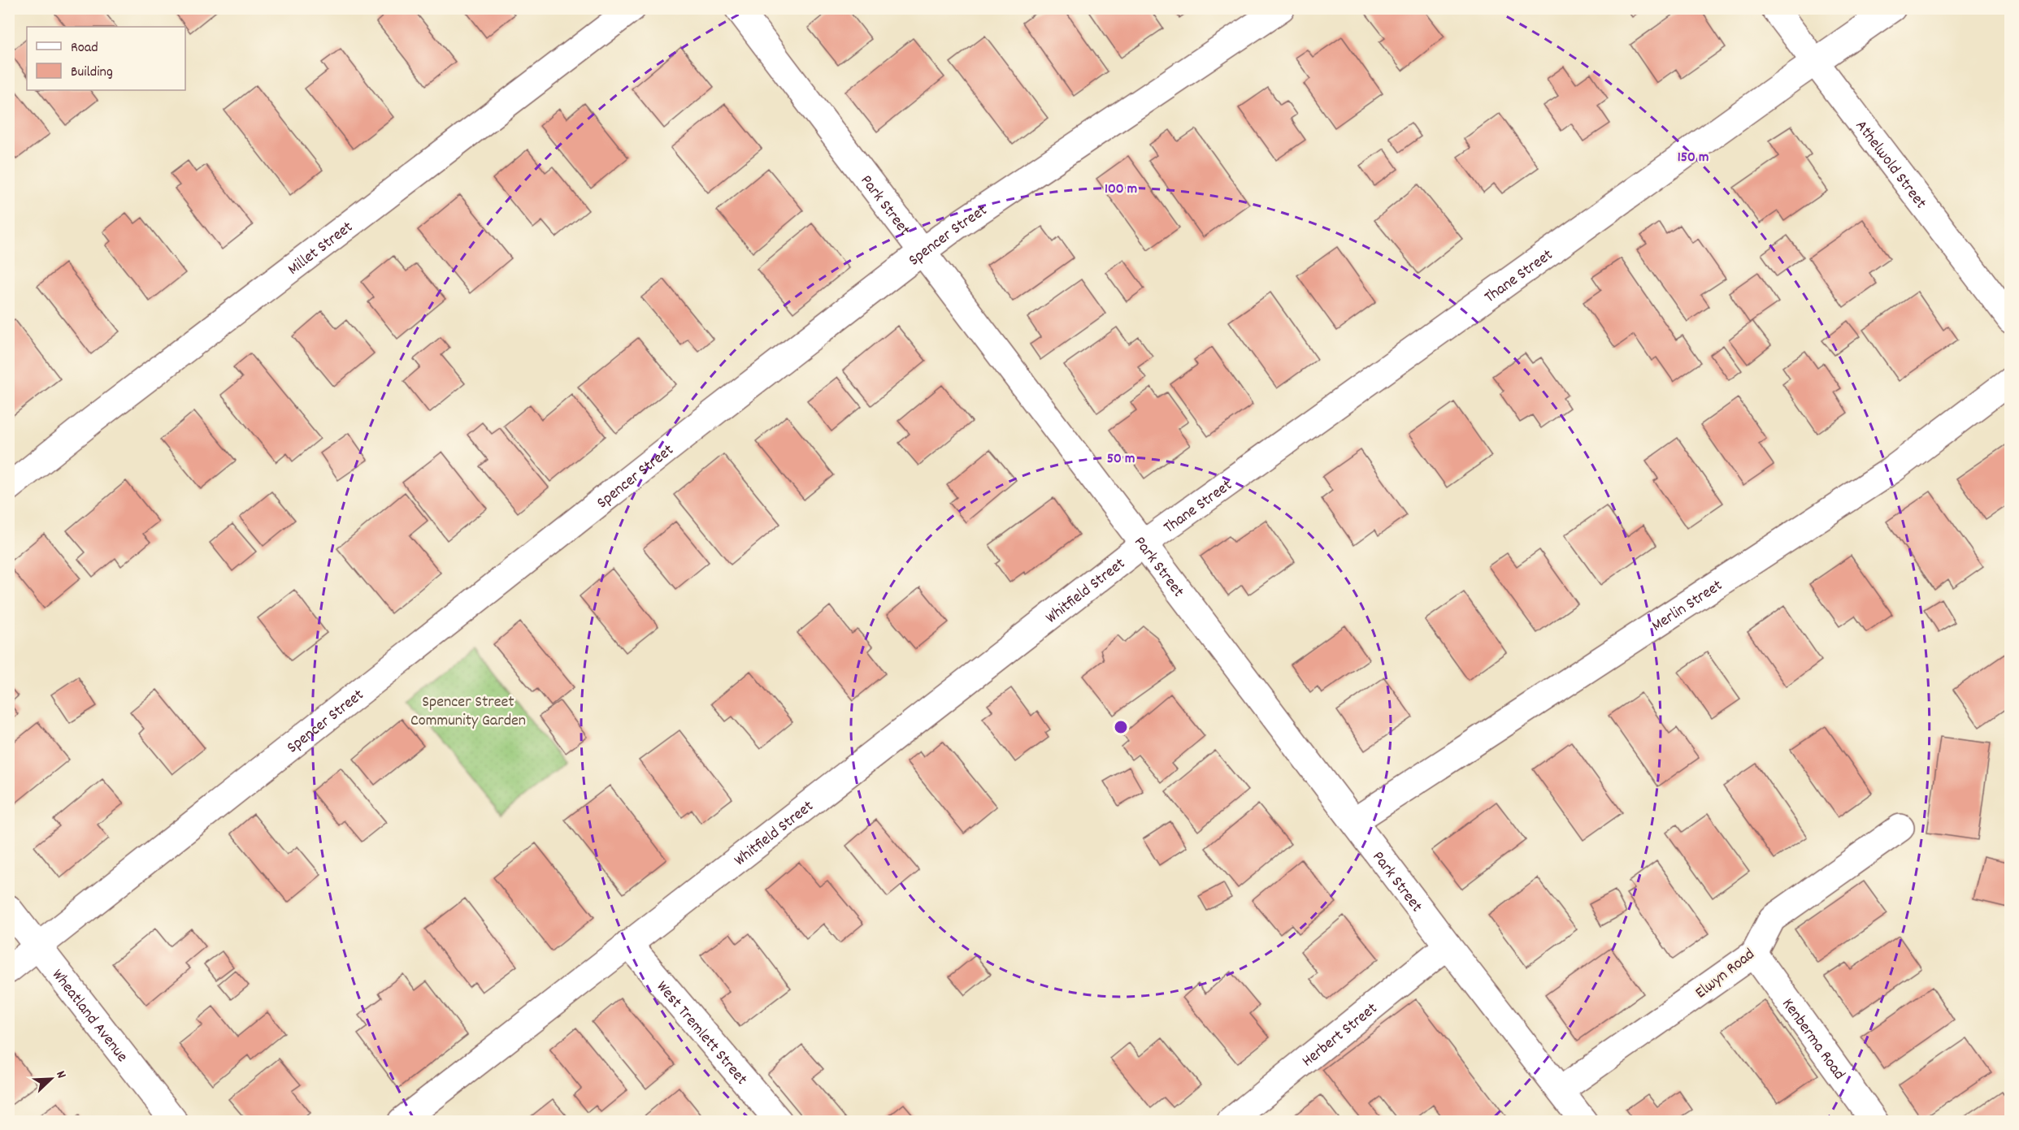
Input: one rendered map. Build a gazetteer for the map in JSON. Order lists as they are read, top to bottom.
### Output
{
  "streets": {
    "street": [
      "Athelwold Street",
      "Park Street",
      "Spencer Street",
      "Millet Street",
      "Thane Street",
      "Whitfield Street",
      "Merlin Street",
      "Elwyn Road",
      "Wheatland Avenue",
      "West Tremlett Street",
      "Herbert Street",
      "Kenberma Road"
    ]
  },
  "crossings": [
    ["Athelwold Street", "Thane Street"],
    ["Park Street", "Spencer Street"],
    ["Park Street", "Thane Street"],
    ["Park Street", "Whitfield Street"],
    ["Park Street", "Merlin Street"],
    ["Park Street", "Elwyn Road"],
    ["Park Street", "Herbert Street"],
    ["Spencer Street", "Wheatland Avenue"],
    ["Thane Street", "Whitfield Street"],
    ["Whitfield Street", "West Tremlett Street"],
    ["Elwyn Road", "Kenberma Road"]
  ],
  "parks": ["Spencer Street Community Garden"],
  "legend": ["Road", "Building"],
  "north": "top right",
  "rings": ["150 m", "100 m", "50 m"]
}
